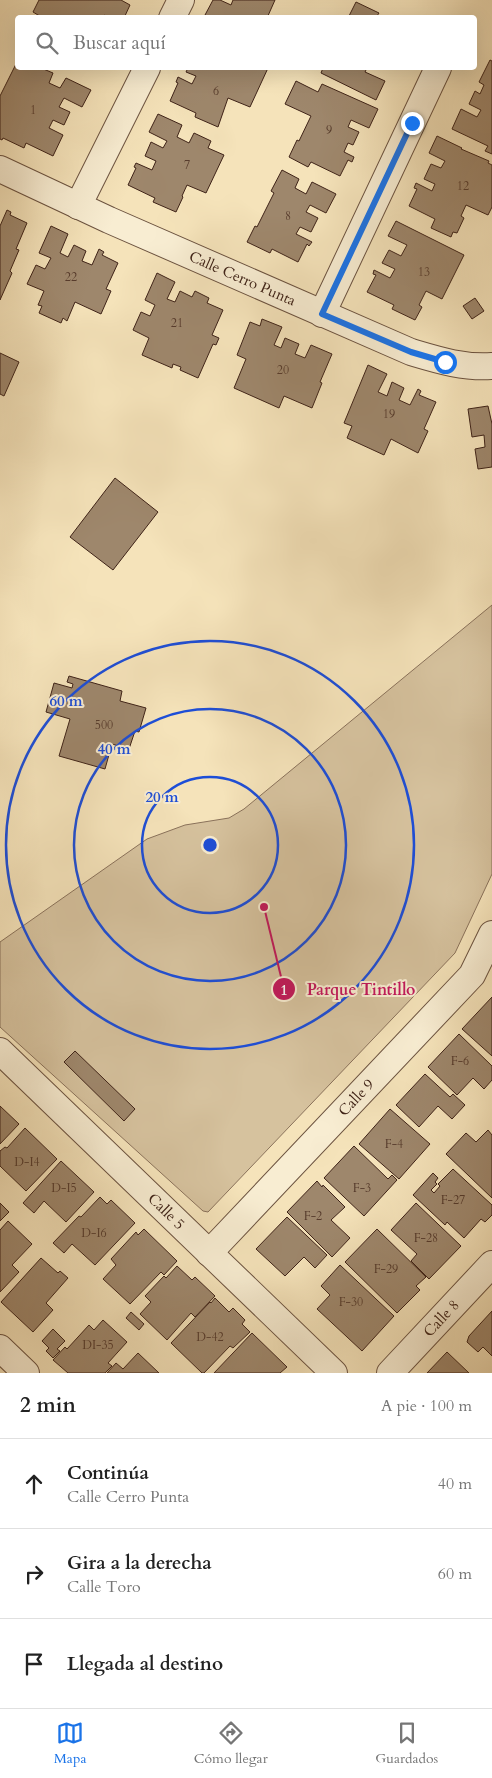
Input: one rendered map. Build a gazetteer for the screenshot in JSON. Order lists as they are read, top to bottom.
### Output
{
  "streets": {
    "street": [
      "Calle Cerro Punta",
      "Calle 9",
      "Calle 5",
      "Calle 8"
    ]
  },
  "crossings": [
    ["Calle 9", "Calle 5"]
  ],
  "places": ["Parque Tintillo"],
  "house_numbers": [
    "6",
    "1",
    "9",
    "7",
    "12",
    "8",
    "13",
    "22",
    "21",
    "20",
    "19",
    "500",
    "F-6",
    "F-4",
    "D-I4",
    "D-I5",
    "F-3",
    "F-27",
    "F-2",
    "D-I6",
    "F-28",
    "F-29",
    "F-30",
    "D-42",
    "DI-35"
  ],
  "page": {
    "search": "Buscar aquí",
    "heading": ["2 min", "A pie · 100 m"],
    "list": [
      ["Continúa", "Calle Cerro Punta", "40 m"],
      ["Gira a la derecha", "Calle Toro", "60 m"],
      "Llegada al destino"
    ],
    "nav": ["Mapa", "Cómo llegar", "Guardados"]
  },
  "rings": ["60 m", "40 m", "20 m"]
}
